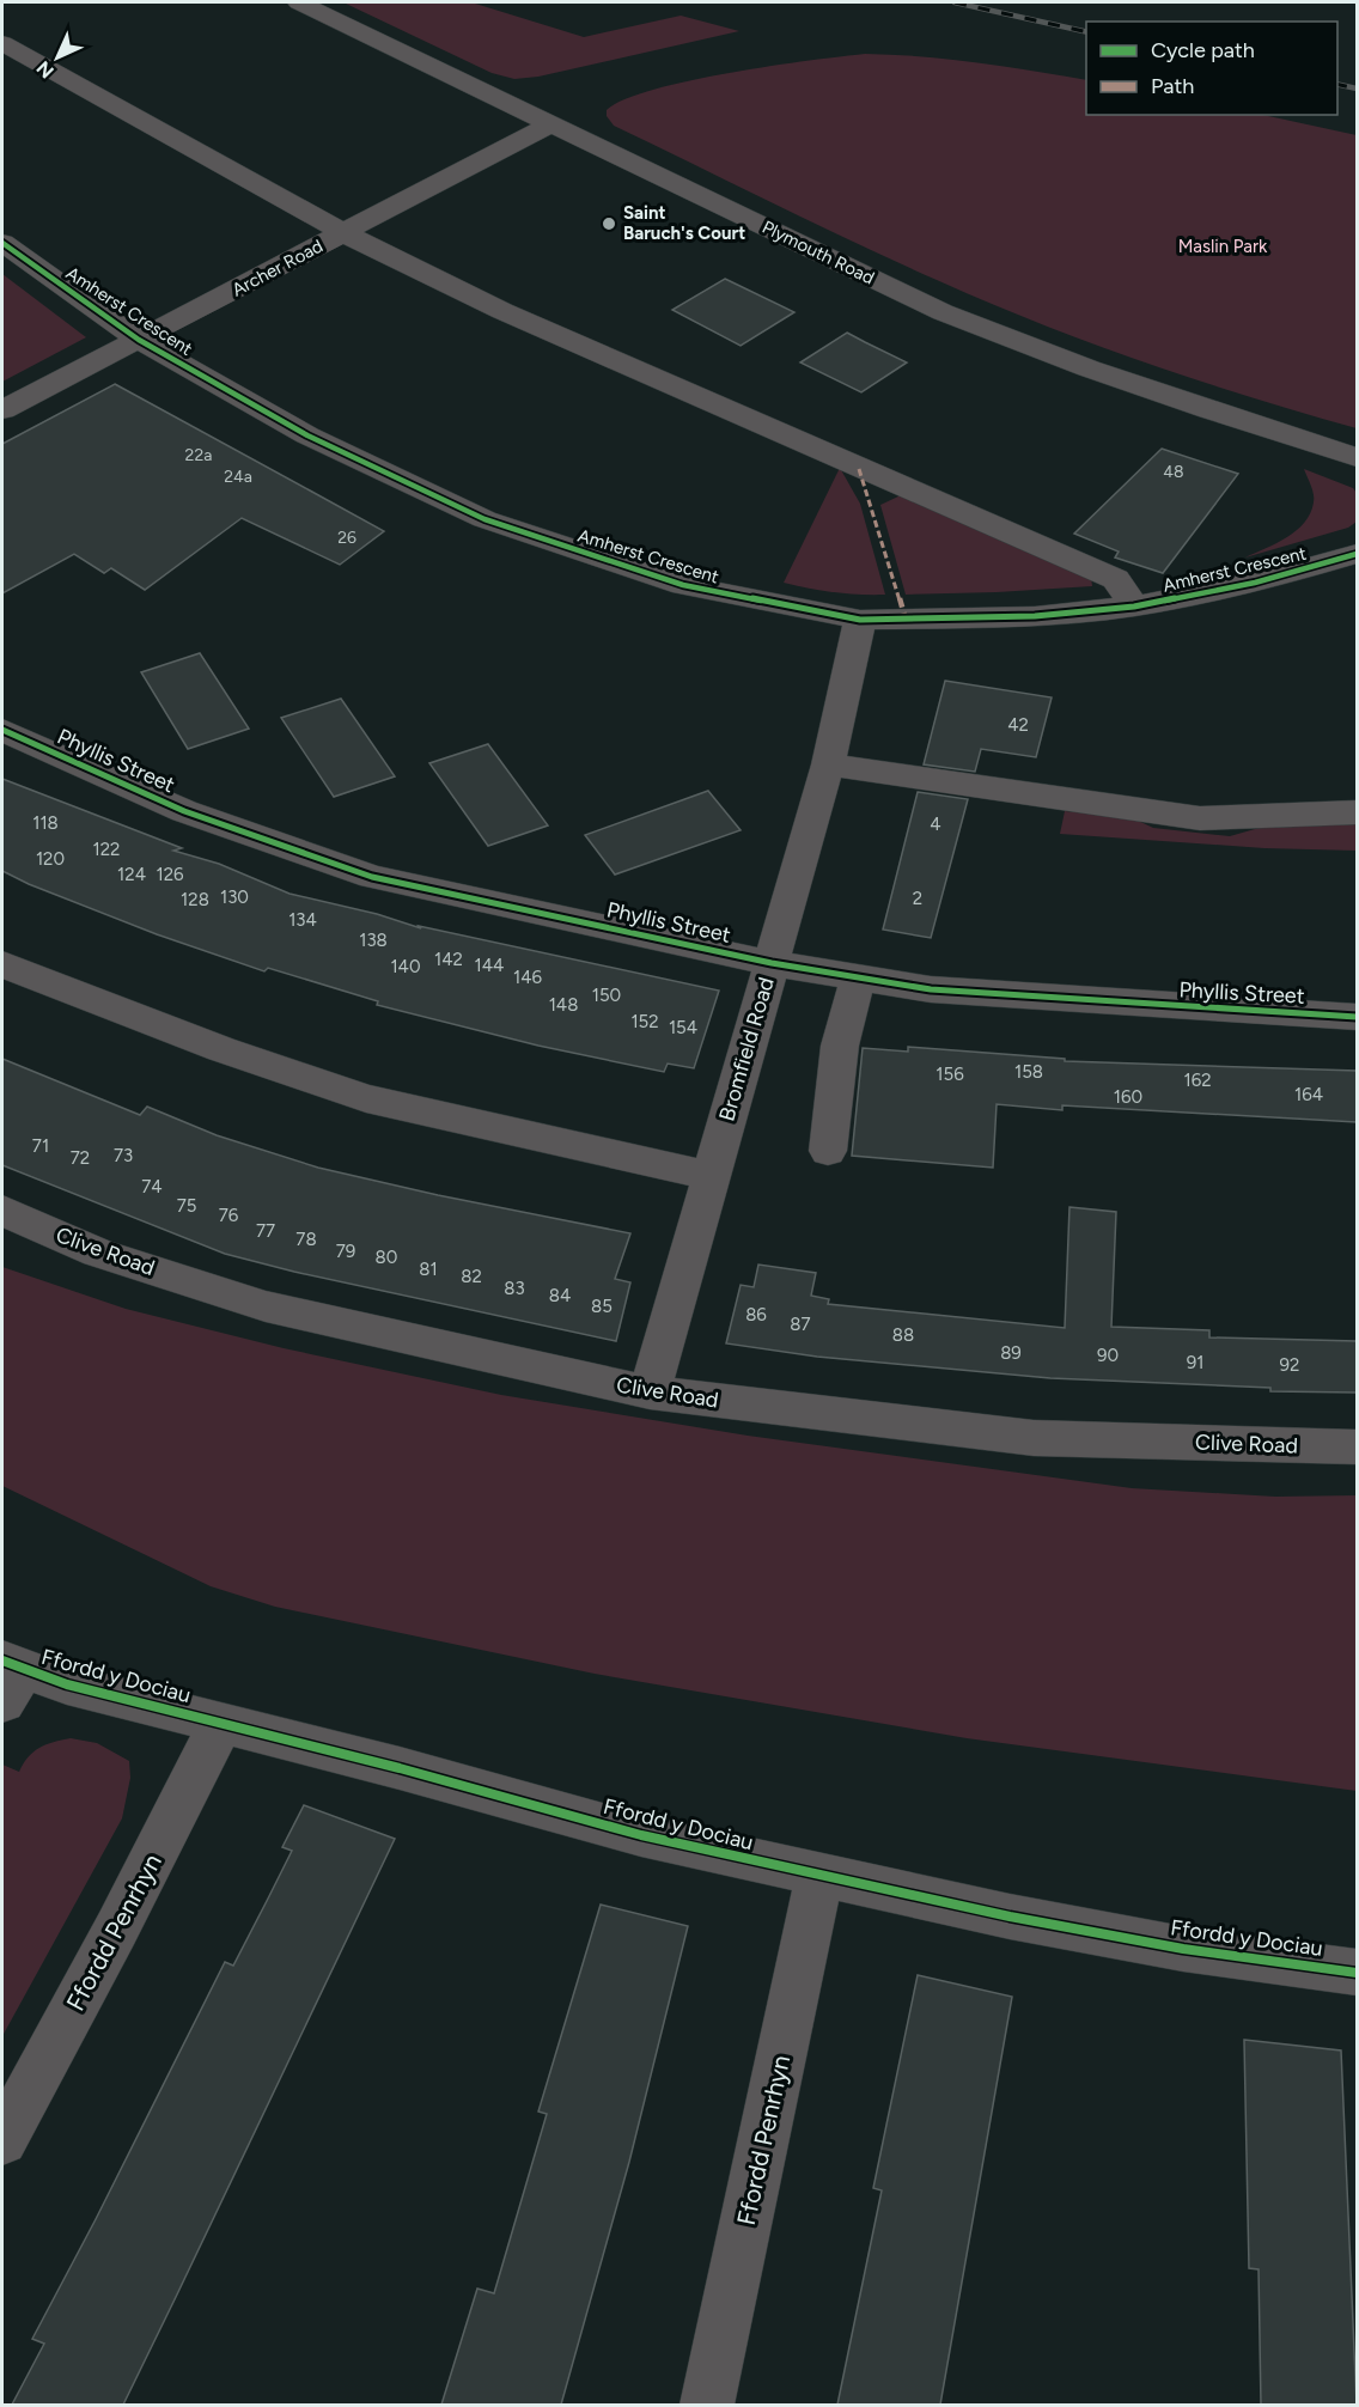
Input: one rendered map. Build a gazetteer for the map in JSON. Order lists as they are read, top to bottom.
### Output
{
  "streets": {
    "street": [
      "Plymouth Road",
      "Archer Road",
      "Amherst Crescent",
      "Phyllis Street",
      "Bromfield Road",
      "Clive Road",
      "Ffordd y Dociau",
      "Ffordd Penrhyn"
    ]
  },
  "crossings": [
    ["Plymouth Road", "Archer Road"],
    ["Archer Road", "Amherst Crescent"],
    ["Amherst Crescent", "Bromfield Road"],
    ["Phyllis Street", "Bromfield Road"],
    ["Bromfield Road", "Clive Road"],
    ["Ffordd y Dociau", "Ffordd Penrhyn"]
  ],
  "parks": ["Maslin Park"],
  "places": ["Saint Baruch's Court"],
  "house_numbers": [
    "22a",
    "48",
    "24a",
    "26",
    "42",
    "118",
    "4",
    "122",
    "120",
    "124",
    "126",
    "130",
    "2",
    "128",
    "134",
    "138",
    "142",
    "144",
    "140",
    "146",
    "150",
    "148",
    "152",
    "154",
    "158",
    "156",
    "162",
    "164",
    "160",
    "71",
    "73",
    "72",
    "74",
    "75",
    "76",
    "77",
    "78",
    "79",
    "80",
    "81",
    "82",
    "83",
    "84",
    "85",
    "86",
    "87",
    "88",
    "89",
    "90",
    "91",
    "92"
  ],
  "legend": ["Cycle path", "Path"],
  "north": "bottom left"
}
